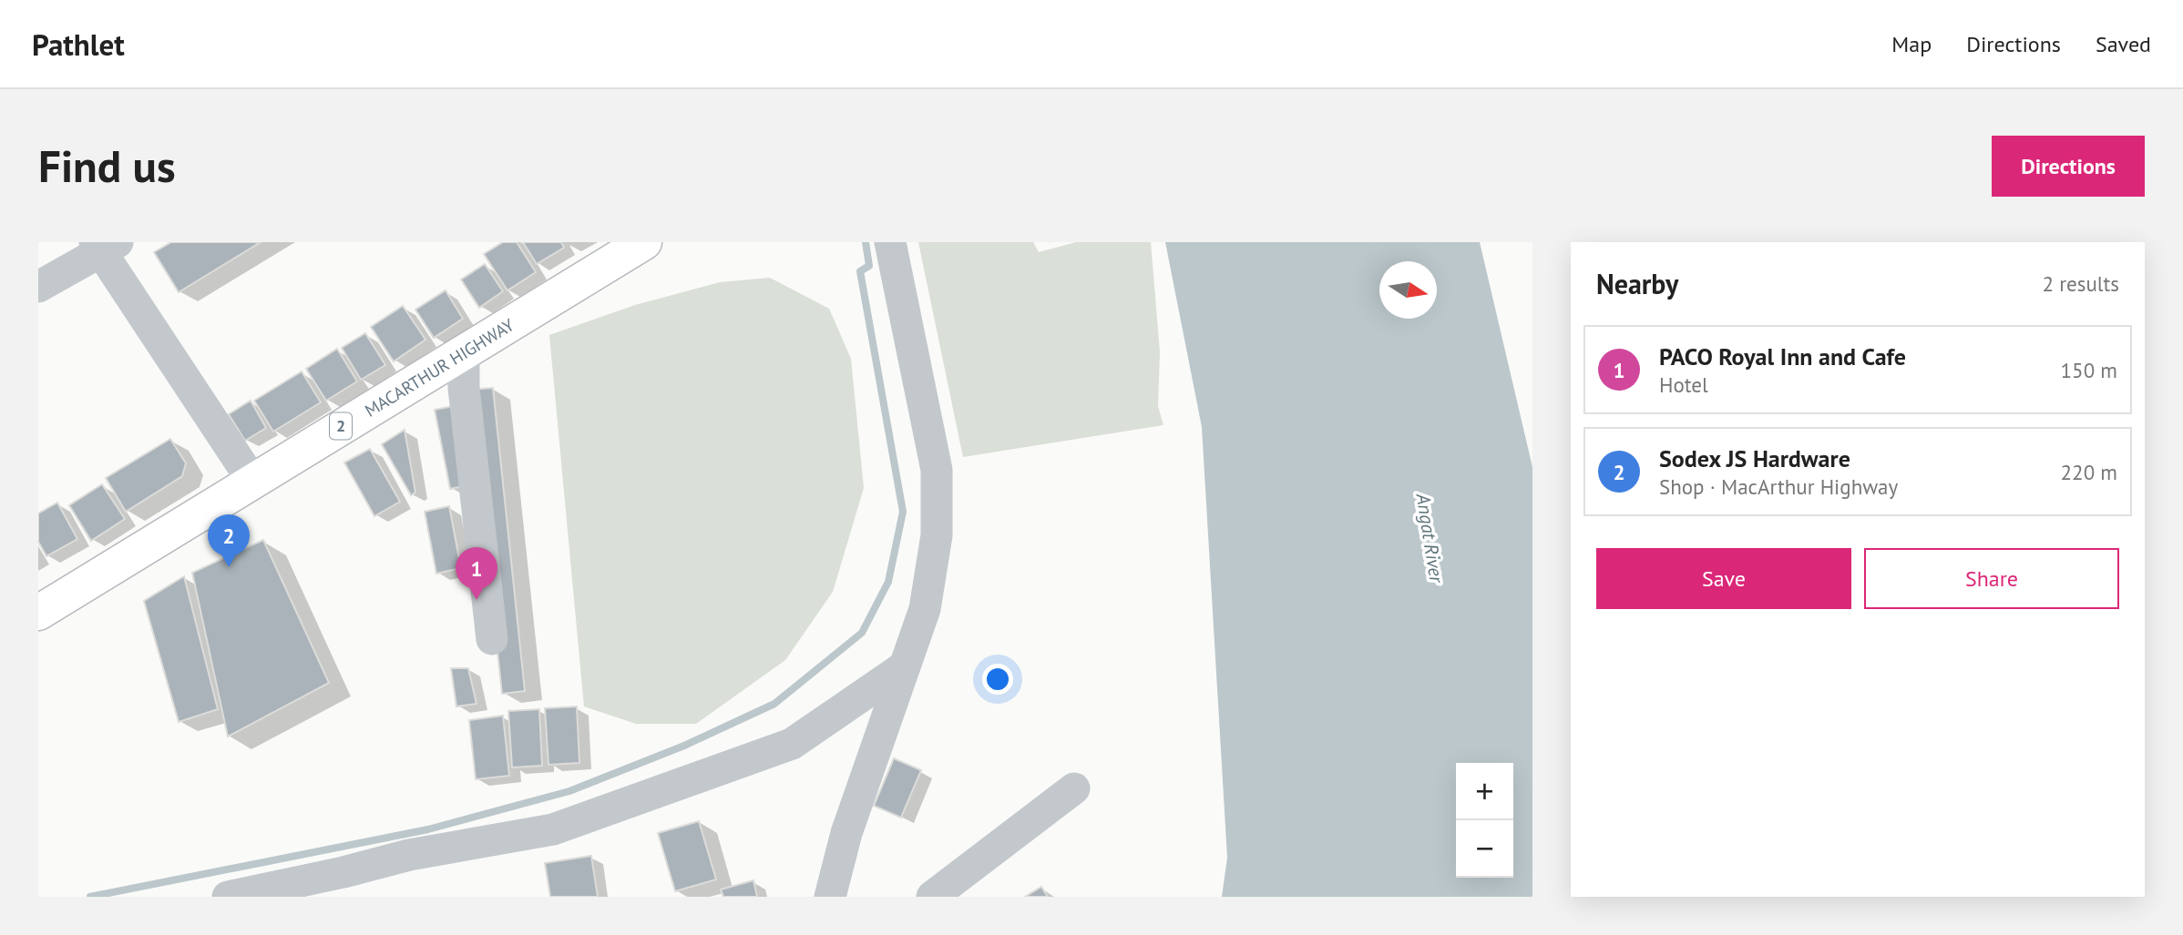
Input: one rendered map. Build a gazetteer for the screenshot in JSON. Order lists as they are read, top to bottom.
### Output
{
  "streets": {
    "highway": ["MACARTHUR HIGHWAY", "2"]
  },
  "water": ["Angat River"],
  "north": "right",
  "page": {
    "header": "Pathlet",
    "nav": ["Map", "Directions", "Saved"],
    "buttons": [
      "Directions",
      ["Save", "Share"]
    ],
    "title": "Find us",
    "heading": ["Nearby", "2 results"],
    "list": [
      {
        "mark": "1",
        "name": "PACO Royal Inn and Cafe",
        "note": "Hotel",
        "value": "150 m"
      },
      {
        "mark": "2",
        "name": "Sodex JS Hardware",
        "note": "Shop · MacArthur Highway",
        "value": "220 m"
      }
    ],
    "pins": ["2", "1"],
    "map_buttons": ["+", "−"]
  }
}
